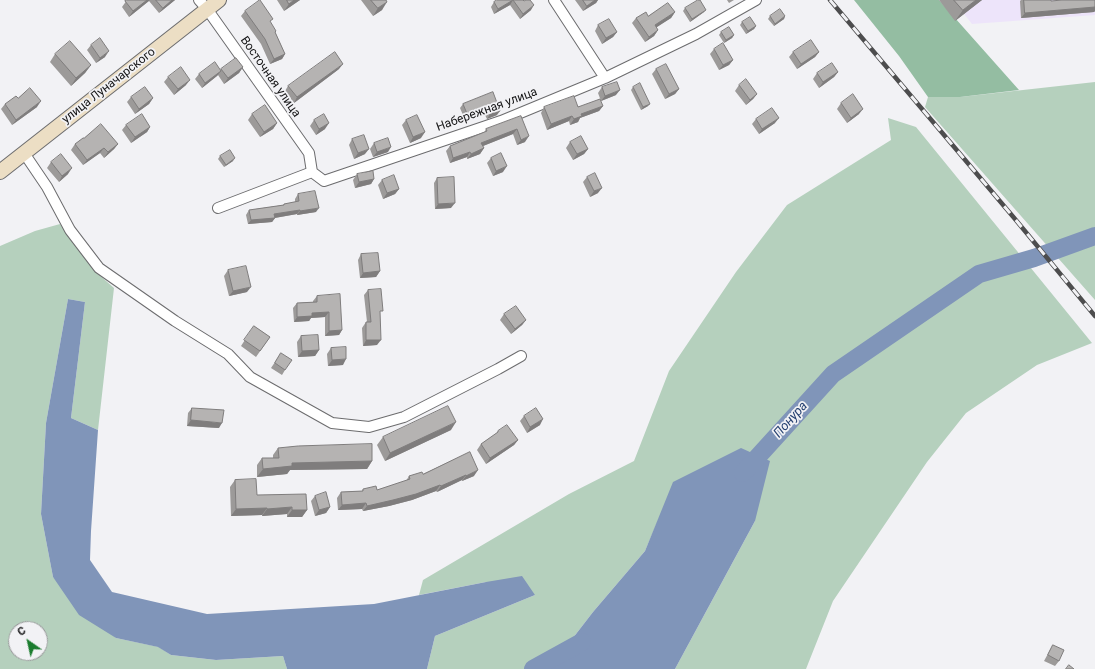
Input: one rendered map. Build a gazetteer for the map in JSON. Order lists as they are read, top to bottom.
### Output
{
  "streets": {
    "main road": ["улица Луначарского"],
    "street": ["Восточная улица", "Набережная улица"]
  },
  "crossings": [
    ["Восточная улица", "улица Луначарского"],
    ["Восточная улица", "Набережная улица"]
  ],
  "water": ["Понура"],
  "north": "top left"
}
